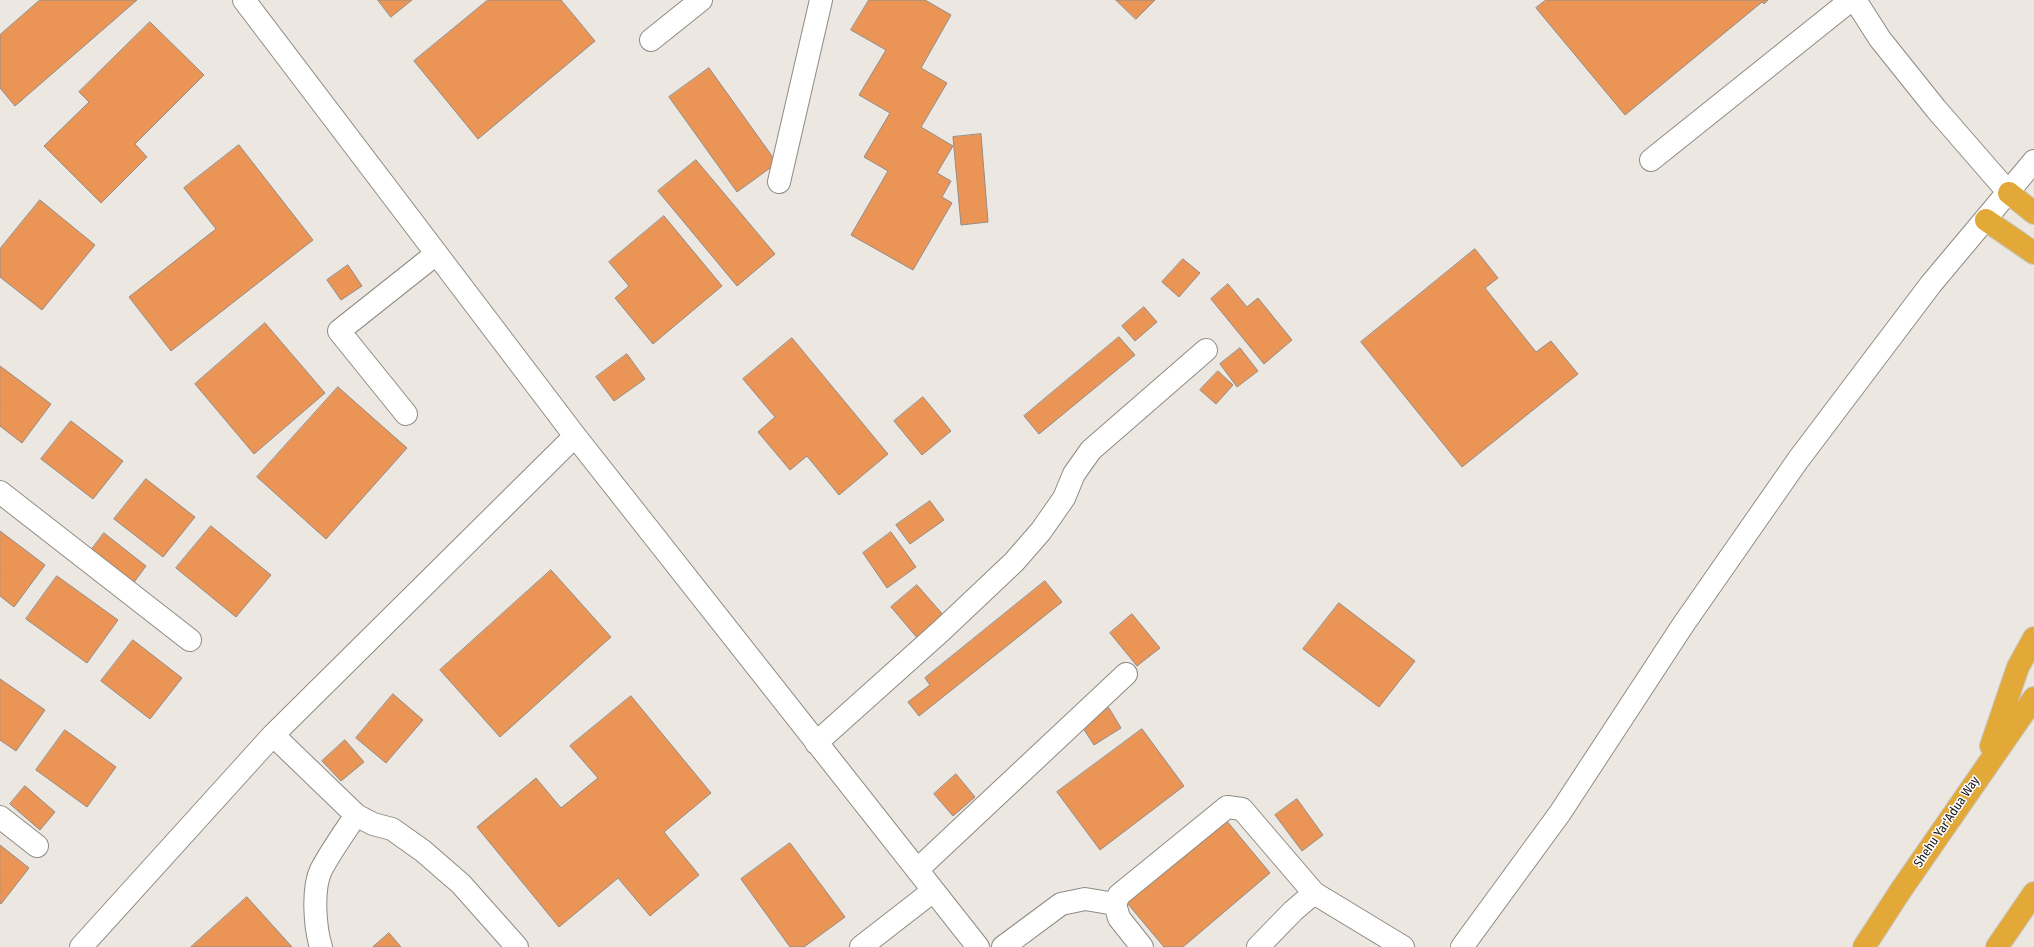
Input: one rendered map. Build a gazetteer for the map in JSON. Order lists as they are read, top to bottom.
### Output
{
  "streets": {
    "highway": ["Shehu Yar'Adua Way"]
  }
}
